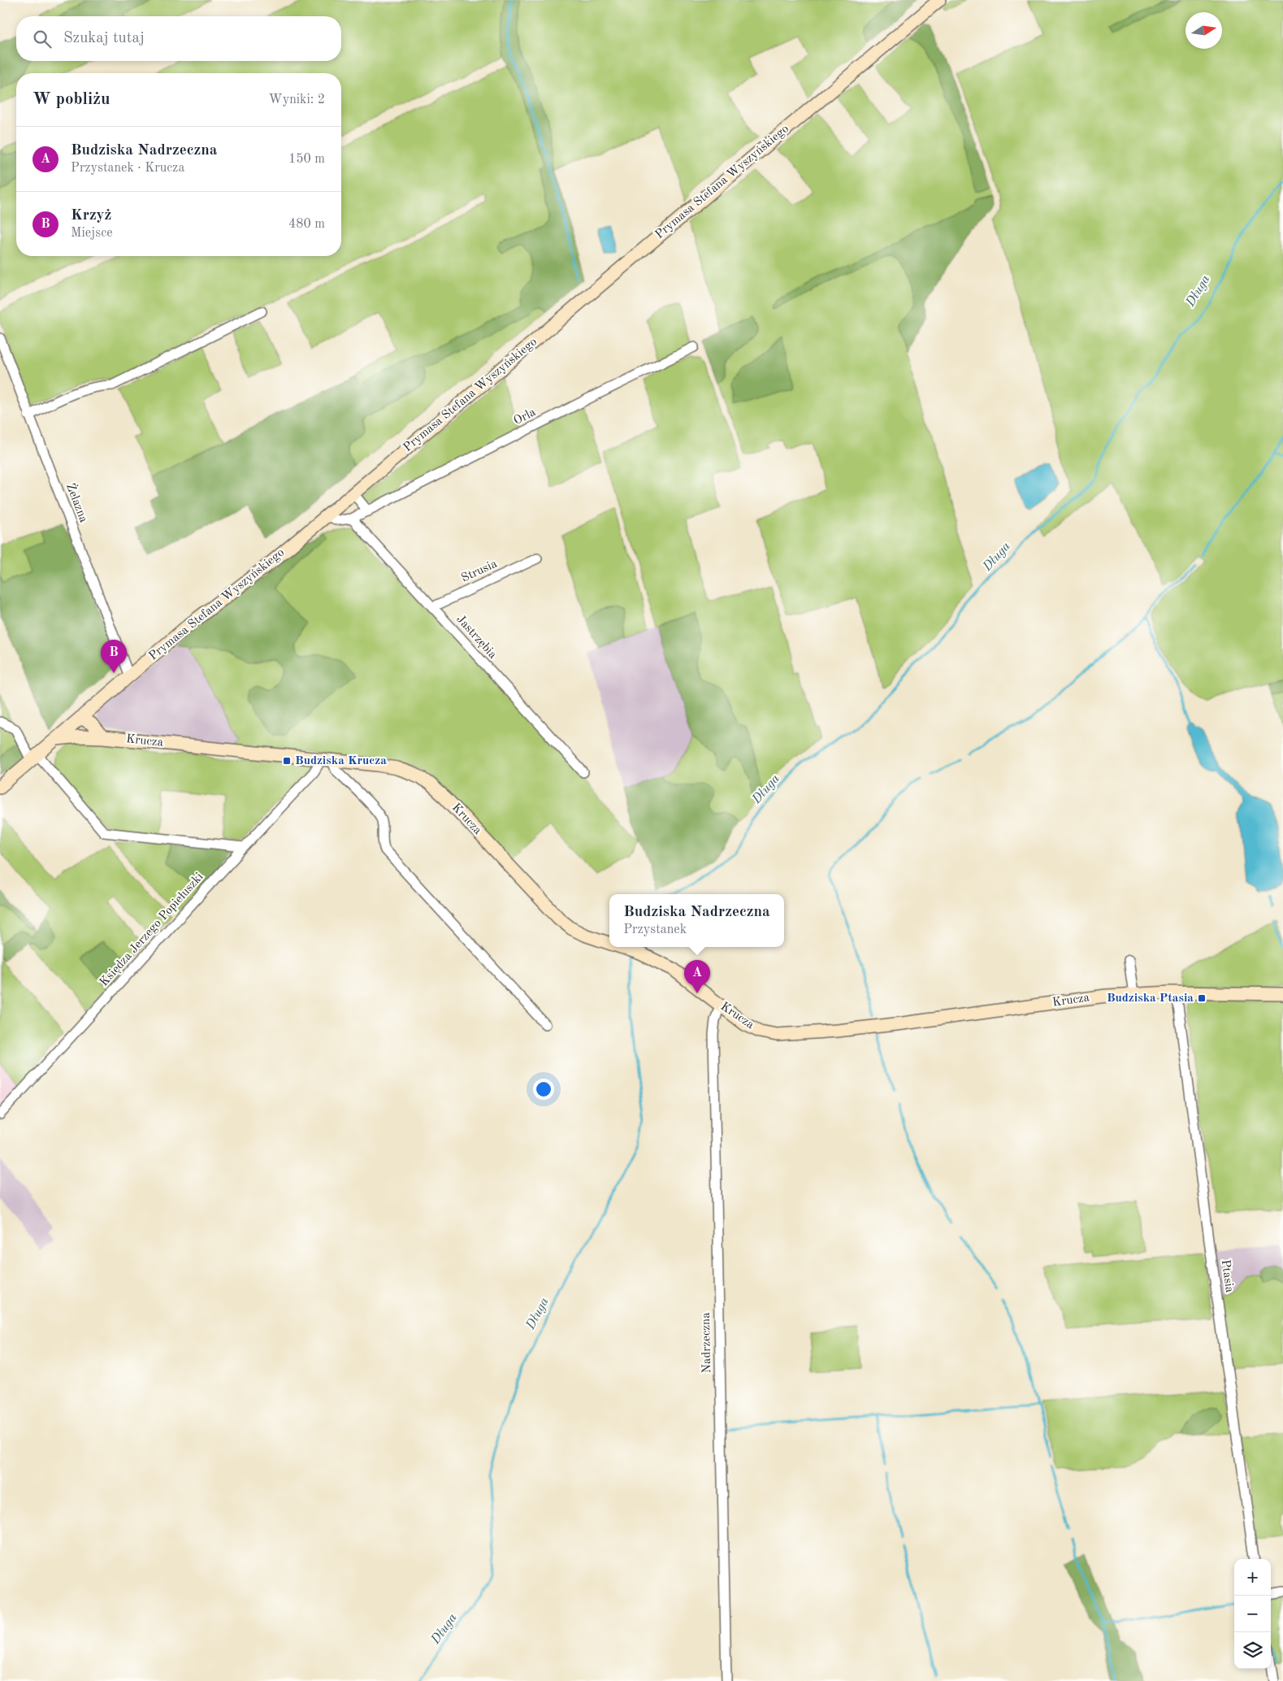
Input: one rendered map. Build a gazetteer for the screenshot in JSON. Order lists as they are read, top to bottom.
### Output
{
  "streets": {
    "street": [
      "Prymasa Stefana Wyszyńskiego",
      "Orla",
      "Żelazna",
      "Strusia",
      "Jastrzębia",
      "Krucza",
      "Księdza Jerzego Popiełuszki",
      "Ptasia",
      "Nadrzeczna"
    ]
  },
  "crossings": [
    ["Prymasa Stefana Wyszyńskiego", "Orla"],
    ["Prymasa Stefana Wyszyńskiego", "Żelazna"],
    ["Prymasa Stefana Wyszyńskiego", "Krucza"],
    ["Orla", "Jastrzębia"],
    ["Strusia", "Jastrzębia"],
    ["Krucza", "Księdza Jerzego Popiełuszki"],
    ["Krucza", "Ptasia"],
    ["Krucza", "Nadrzeczna"]
  ],
  "water": ["Długa"],
  "places": {
    "transit": ["Budziska Krucza", "Budziska Ptasia"]
  },
  "north": "right",
  "page": {
    "search": "Szukaj tutaj",
    "heading": ["W pobliżu", "Wyniki: 2"],
    "list": [
      {
        "mark": "A",
        "name": "Budziska Nadrzeczna",
        "note": "Przystanek · Krucza",
        "value": "150 m"
      },
      {
        "mark": "B",
        "name": "Krzyż",
        "note": "Miejsce",
        "value": "480 m"
      }
    ],
    "pins": ["B", "A"],
    "popup": ["Budziska Nadrzeczna", "Przystanek"],
    "map_buttons": ["+", "−"]
  }
}
